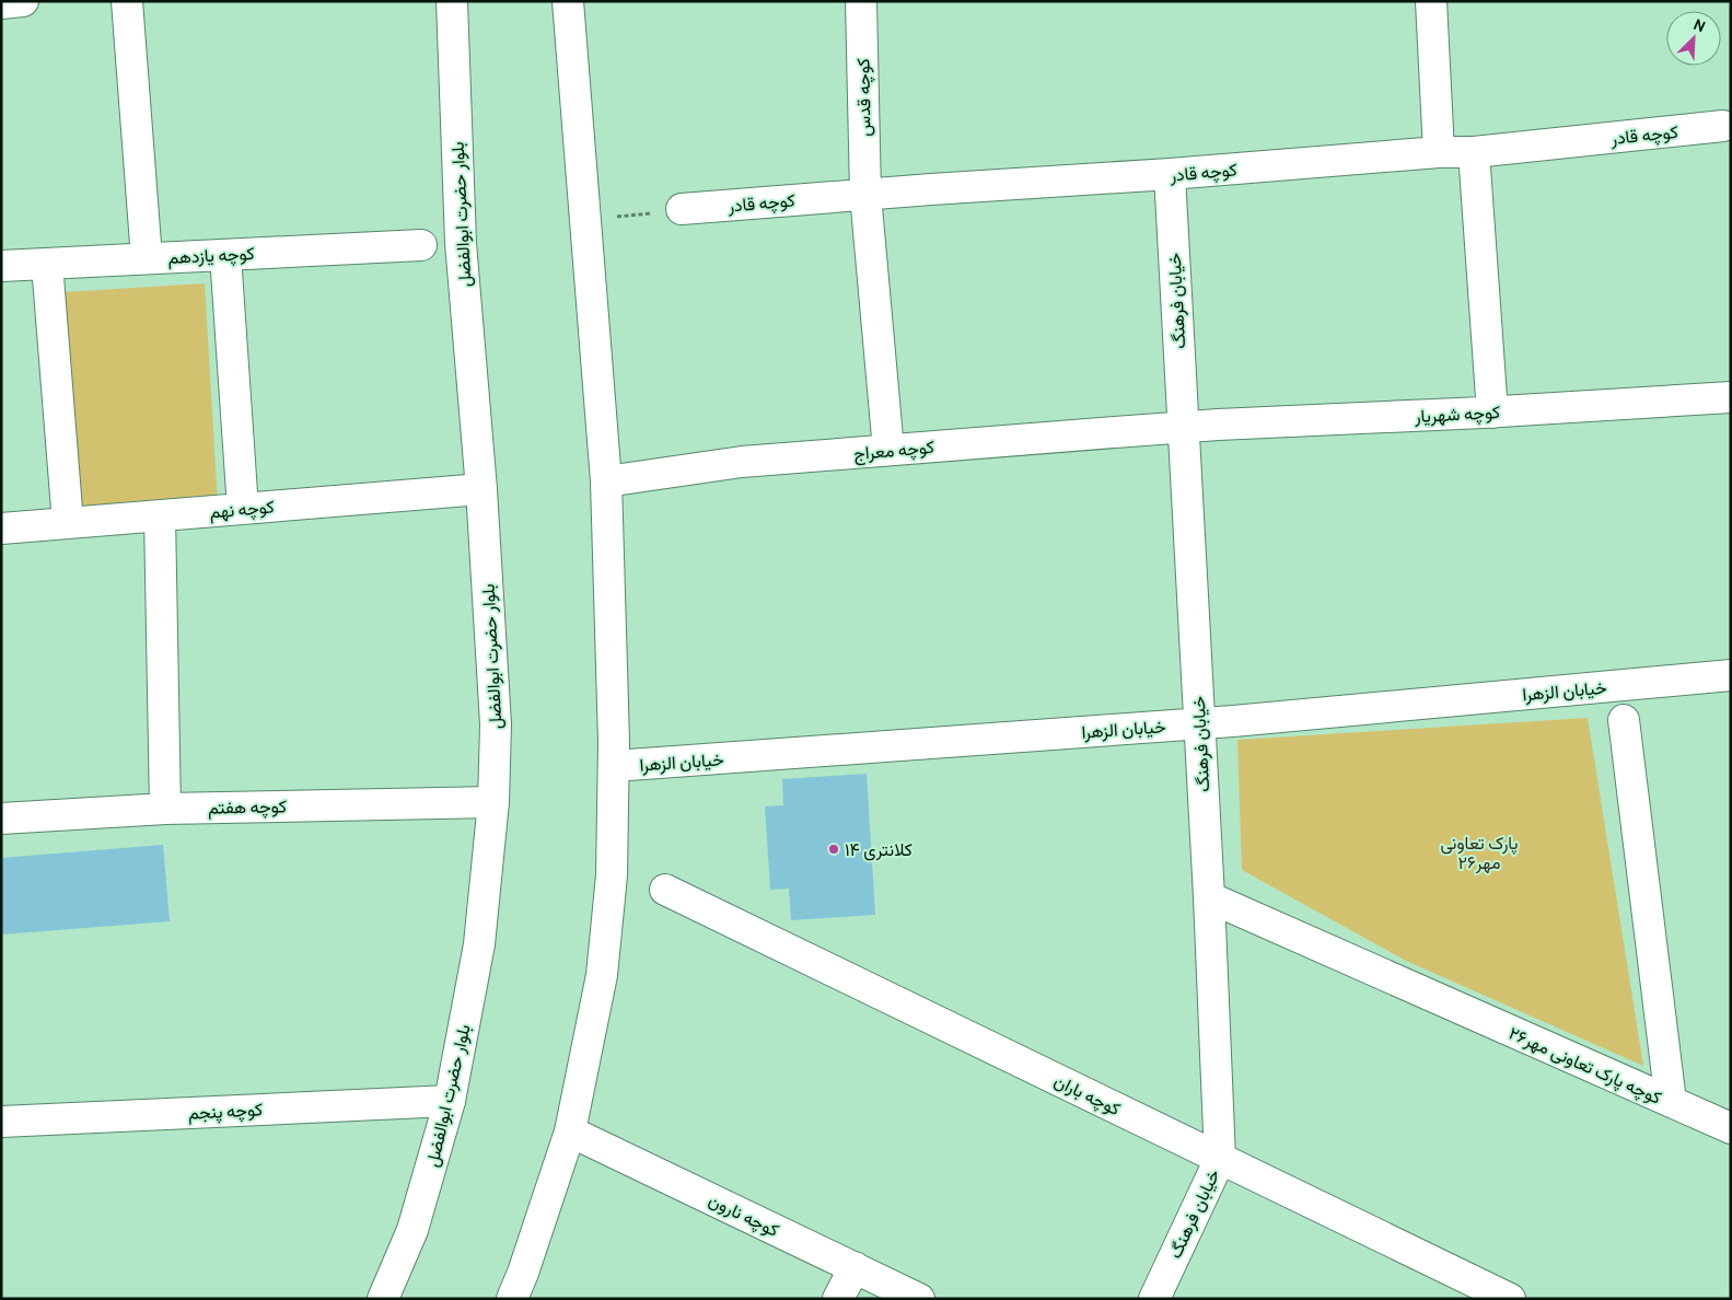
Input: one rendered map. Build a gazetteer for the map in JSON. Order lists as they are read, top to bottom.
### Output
{
  "streets": {
    "street": [
      "کوچه قدس",
      "کوچه قادر",
      "بلوار حضرت ابوالفضل",
      "کوچه یازدهم",
      "خیابان فرهنگ",
      "کوچه شهریار",
      "کوچه معراج",
      "کوچه نهم",
      "خیابان الزهرا",
      "کوچه هفتم",
      "کوچه پارک تعاونی مهر۲۶",
      "کوچه باران",
      "کوچه پنجم",
      "کوچه نارون"
    ]
  },
  "crossings": [
    ["کوچه قدس", "کوچه قادر"],
    ["کوچه قدس", "کوچه معراج"],
    ["کوچه قادر", "خیابان فرهنگ"],
    ["بلوار حضرت ابوالفضل", "کوچه نهم"],
    ["بلوار حضرت ابوالفضل", "کوچه هفتم"],
    ["بلوار حضرت ابوالفضل", "کوچه پنجم"],
    ["خیابان فرهنگ", "کوچه شهریار"],
    ["خیابان فرهنگ", "کوچه معراج"],
    ["خیابان فرهنگ", "خیابان الزهرا"],
    ["خیابان فرهنگ", "کوچه پارک تعاونی مهر۲۶"],
    ["خیابان فرهنگ", "کوچه باران"],
    ["کوچه شهریار", "کوچه معراج"]
  ],
  "parks": ["پارک تعاونی مهر۲۶"],
  "places": ["کلانتری ۱۴"],
  "north": "top right"
}
